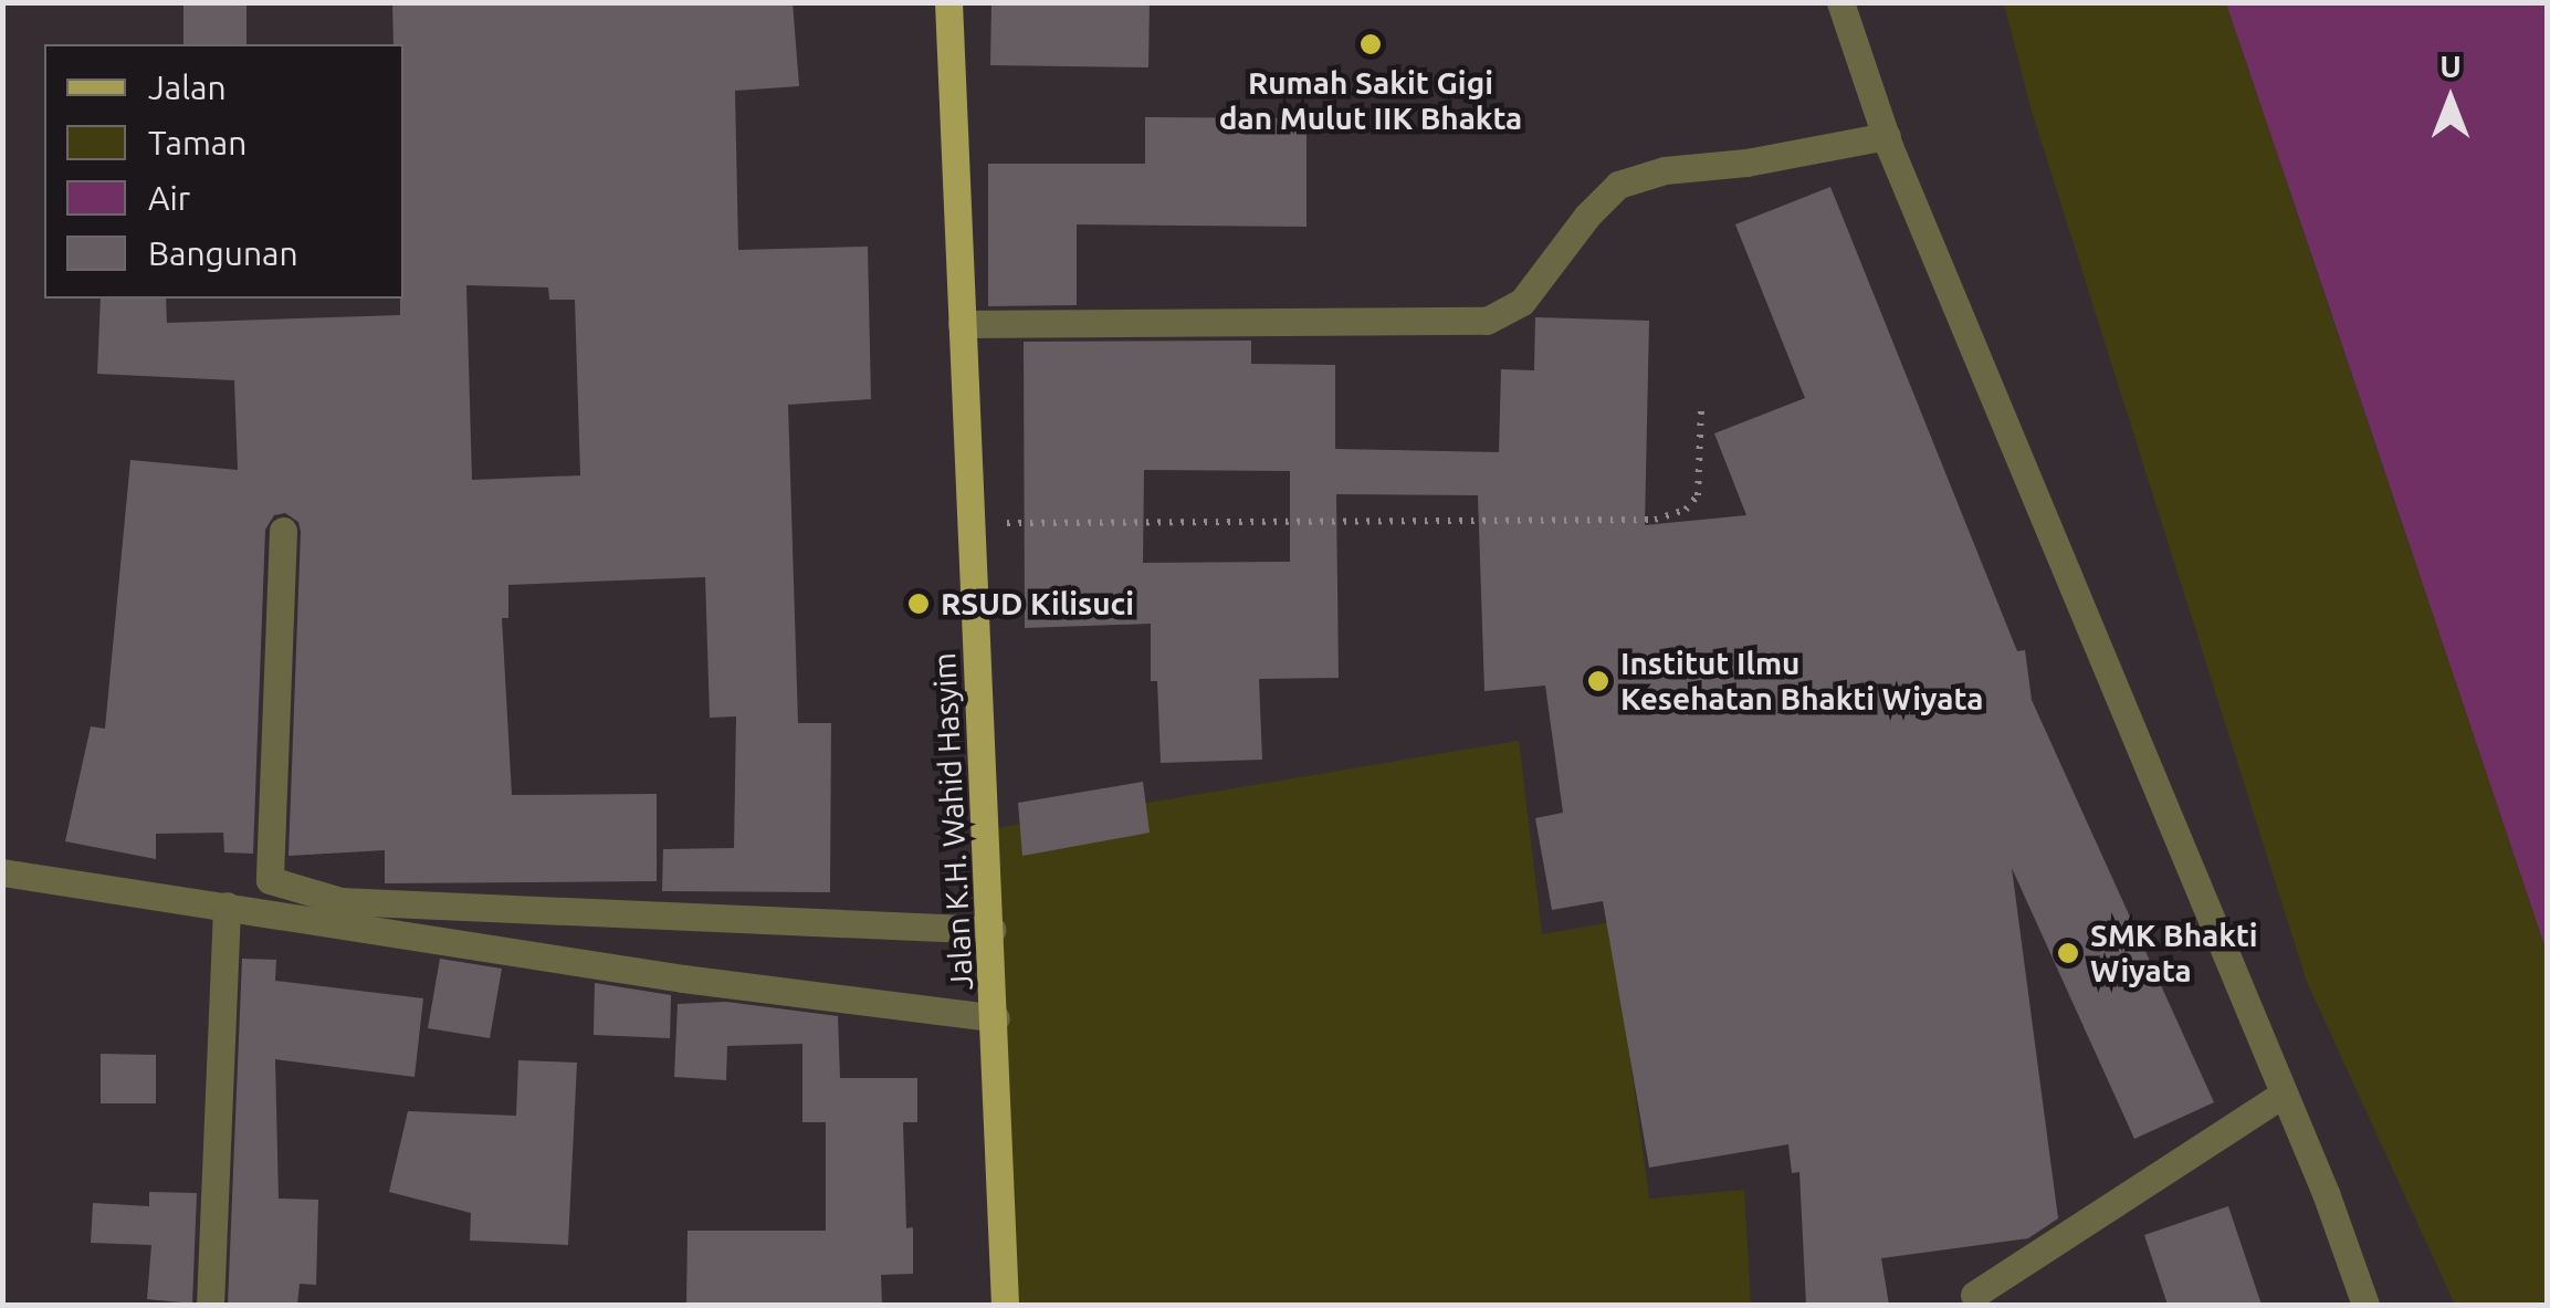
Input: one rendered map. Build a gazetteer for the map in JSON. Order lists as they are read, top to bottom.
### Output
{
  "streets": {
    "main road": ["Jalan K.H. Wahid Hasyim"]
  },
  "places": [
    "Rumah Sakit Gigi dan Mulut IIK Bhakta",
    "RSUD Kilisuci",
    "Institut Ilmu Kesehatan Bhakti Wiyata",
    "SMK Bhakti Wiyata"
  ],
  "legend": [
    "Jalan",
    "Taman",
    "Air",
    "Bangunan"
  ],
  "north": "top"
}
